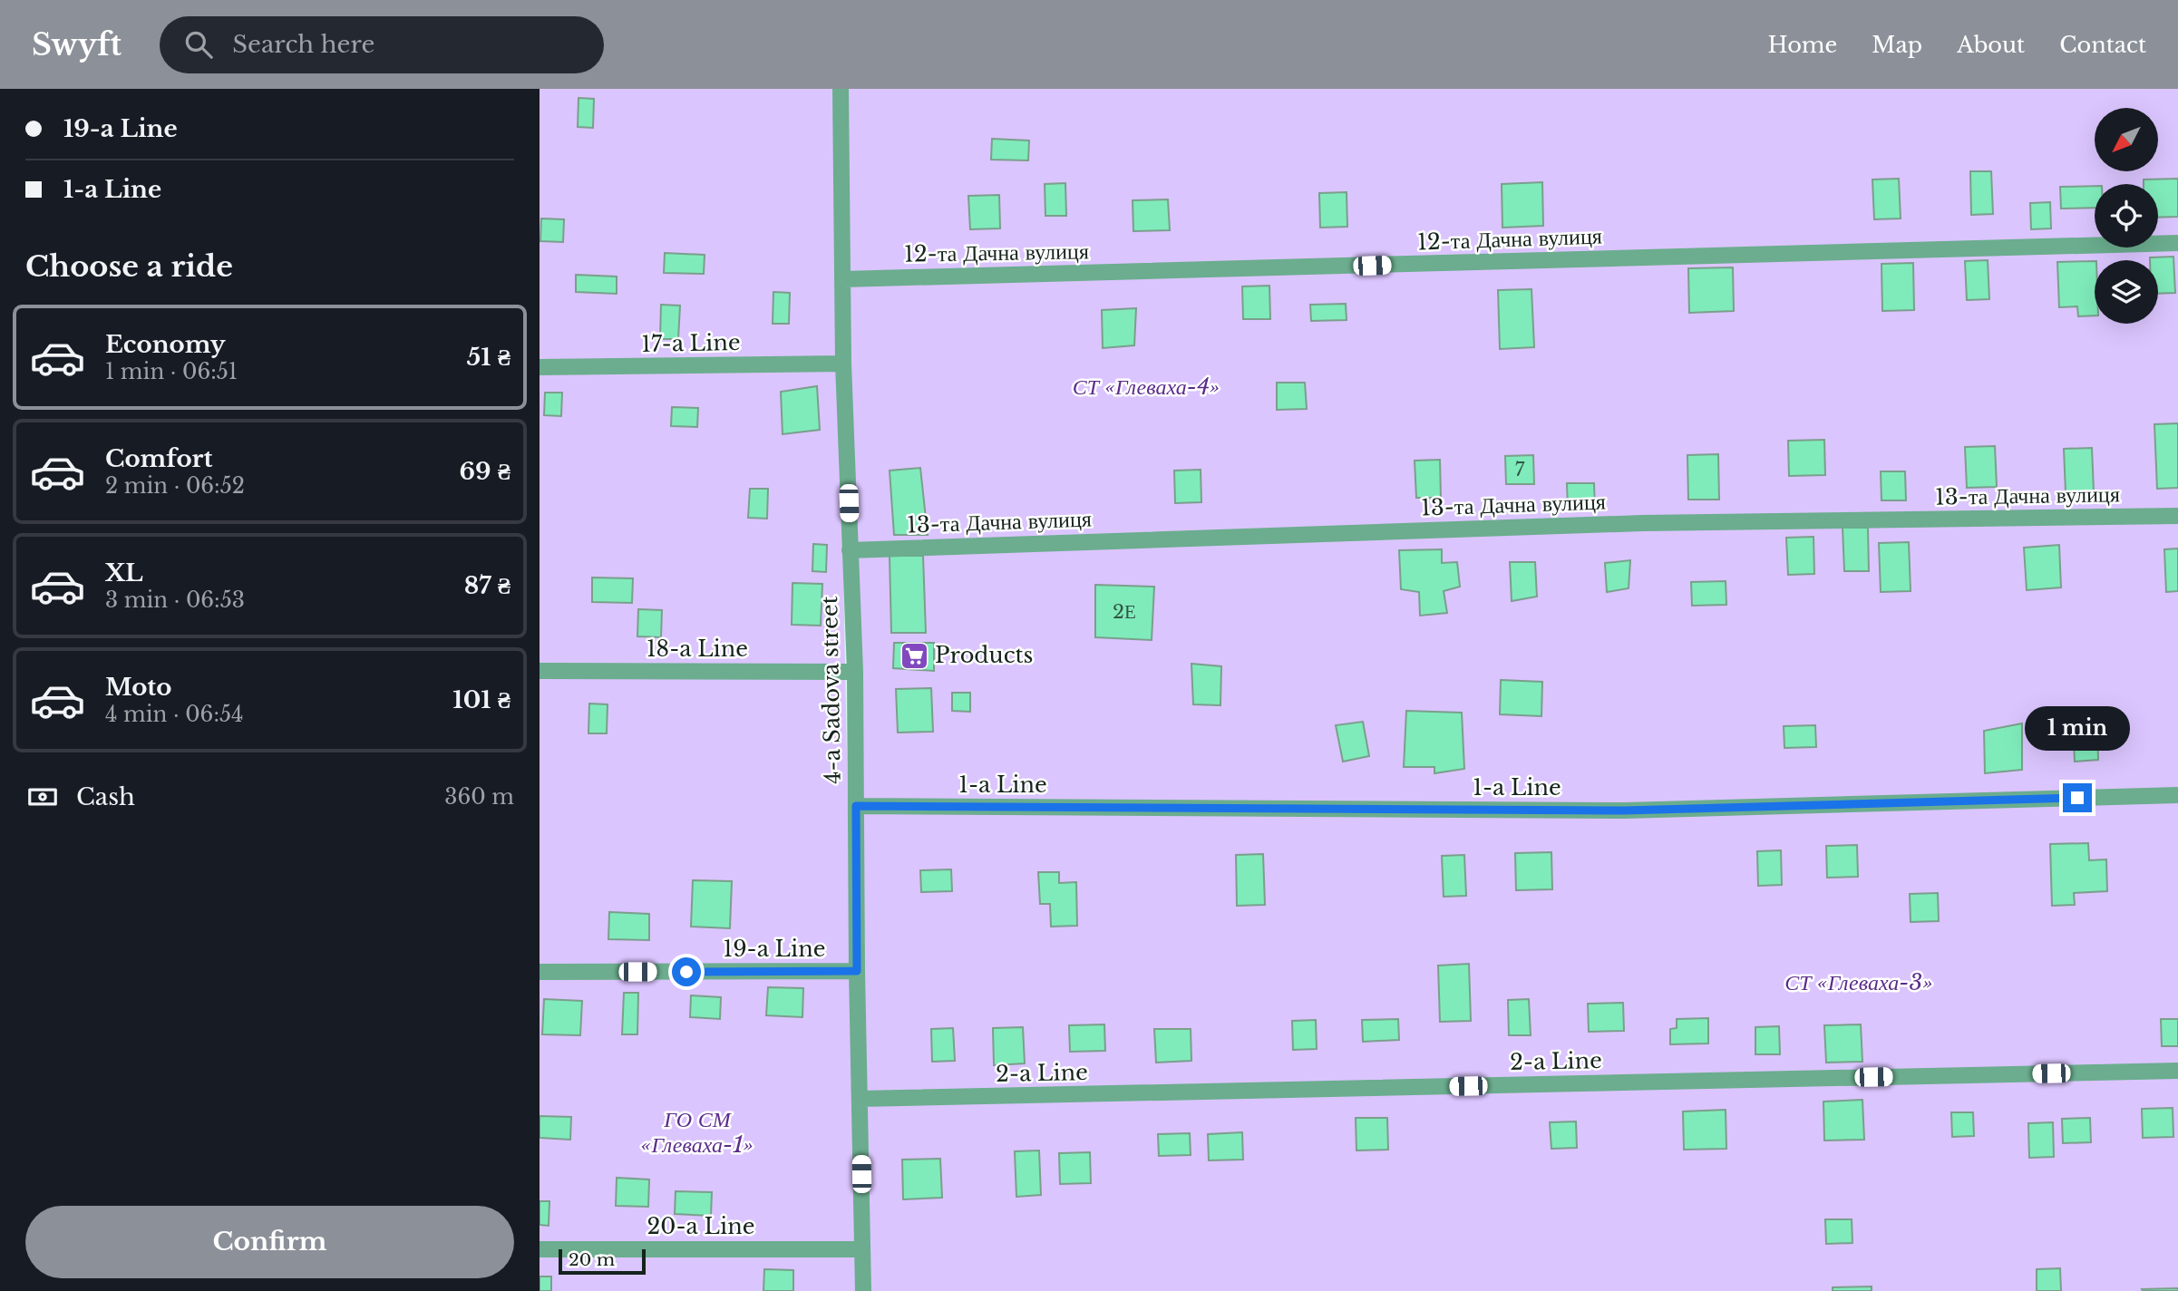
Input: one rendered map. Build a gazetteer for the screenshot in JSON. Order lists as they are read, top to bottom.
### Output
{
  "streets": {
    "street": [
      "12-та Дачна вулиця",
      "17-a Line",
      "13-та Дачна вулиця",
      "18-a Line",
      "4-a Sadova street",
      "1-a Line",
      "19-a Line",
      "2-a Line",
      "20-a Line"
    ]
  },
  "crossings": [
    ["12-та Дачна вулиця", "4-a Sadova street"],
    ["17-a Line", "4-a Sadova street"],
    ["13-та Дачна вулиця", "4-a Sadova street"],
    ["18-a Line", "4-a Sadova street"],
    ["4-a Sadova street", "1-a Line"],
    ["4-a Sadova street", "19-a Line"],
    ["4-a Sadova street", "2-a Line"],
    ["4-a Sadova street", "20-a Line"]
  ],
  "parks": ["СТ «Глеваха-4»", "СТ «Глеваха-3»", "ГО СМ «Глеваха-1»"],
  "places": {
    "supermarket": ["Products"]
  },
  "house_numbers": ["7", "2Е"],
  "scale_bar": "20 m",
  "north": "bottom left",
  "page": {
    "header": "Swyft",
    "search": "Search here",
    "nav": [
      "Home",
      "Map",
      "About",
      "Contact"
    ],
    "banner": ["19-a Line", "1-a Line"],
    "heading": "Choose a ride",
    "list": [
      {
        "name": "Economy",
        "note": "1 min · 06:51",
        "value": "51 ₴"
      },
      {
        "name": "Comfort",
        "note": "2 min · 06:52",
        "value": "69 ₴"
      },
      {
        "name": "XL",
        "note": "3 min · 06:53",
        "value": "87 ₴"
      },
      {
        "name": "Moto",
        "note": "4 min · 06:54",
        "value": "101 ₴"
      }
    ],
    "bubble": "1 min",
    "pay": ["Cash", "360 m"],
    "buttons": "Confirm",
    "scale": "20 m"
  }
}
